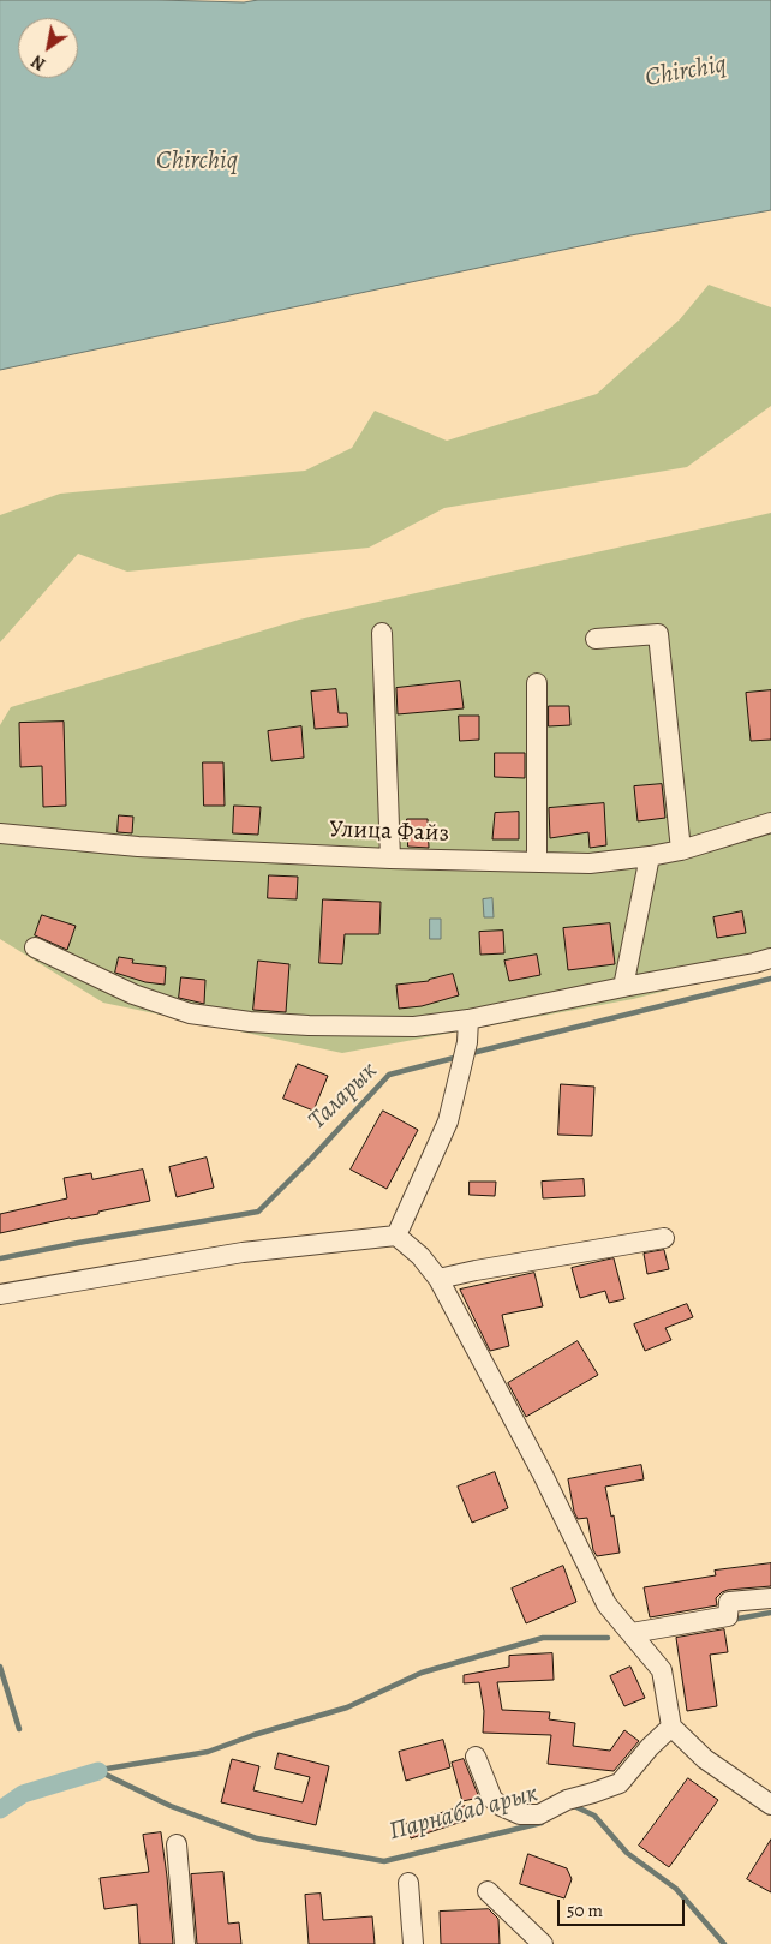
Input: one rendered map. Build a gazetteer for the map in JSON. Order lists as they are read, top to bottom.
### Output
{
  "streets": {
    "street": ["Улица Файз"]
  },
  "water": ["Chirchiq", "Таларык", "Парнабад арык"],
  "scale_bar": "50 m",
  "north": "bottom left"
}
